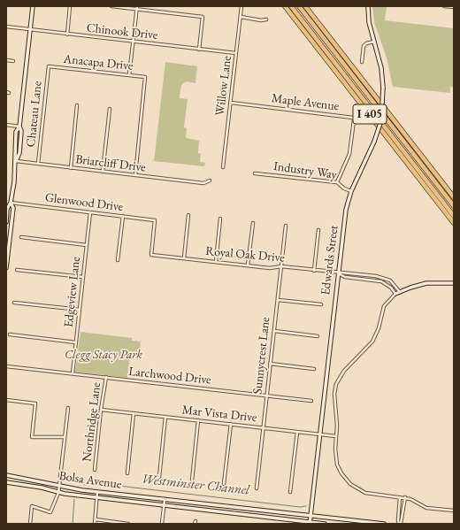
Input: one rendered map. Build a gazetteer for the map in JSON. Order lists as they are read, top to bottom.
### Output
{
  "streets": {
    "highway": ["I 405"],
    "main road": ["Edwards Street", "Bolsa Avenue"],
    "street": [
      "Chinook Drive",
      "Anacapa Drive",
      "Willow Lane",
      "Maple Avenue",
      "Chateau Lane",
      "Briarcliff Drive",
      "Industry Way",
      "Glenwood Drive",
      "Royal Oak Drive",
      "Edgeview Lane",
      "Sunnycrest Lane",
      "Larchwood Drive",
      "Mar Vista Drive",
      "Northridge Lane"
    ]
  },
  "crossings": [
    ["Chinook Drive", "Willow Lane"],
    ["Anacapa Drive", "Chateau Lane"],
    ["Anacapa Drive", "Briarcliff Drive"],
    ["Willow Lane", "Maple Avenue"],
    ["Maple Avenue", "Industry Way"],
    ["Chateau Lane", "Briarcliff Drive"],
    ["Industry Way", "Edwards Street"],
    ["Glenwood Drive", "Royal Oak Drive"],
    ["Glenwood Drive", "Edgeview Lane"],
    ["Royal Oak Drive", "Edwards Street"],
    ["Royal Oak Drive", "Sunnycrest Lane"],
    ["Edwards Street", "Mar Vista Drive"],
    ["Edwards Street", "Bolsa Avenue"],
    ["Edgeview Lane", "Larchwood Drive"],
    ["Sunnycrest Lane", "Larchwood Drive"],
    ["Sunnycrest Lane", "Mar Vista Drive"],
    ["Larchwood Drive", "Northridge Lane"],
    ["Mar Vista Drive", "Northridge Lane"]
  ],
  "water": ["Westminster Channel"],
  "parks": ["Clegg Stacy Park"]
}
